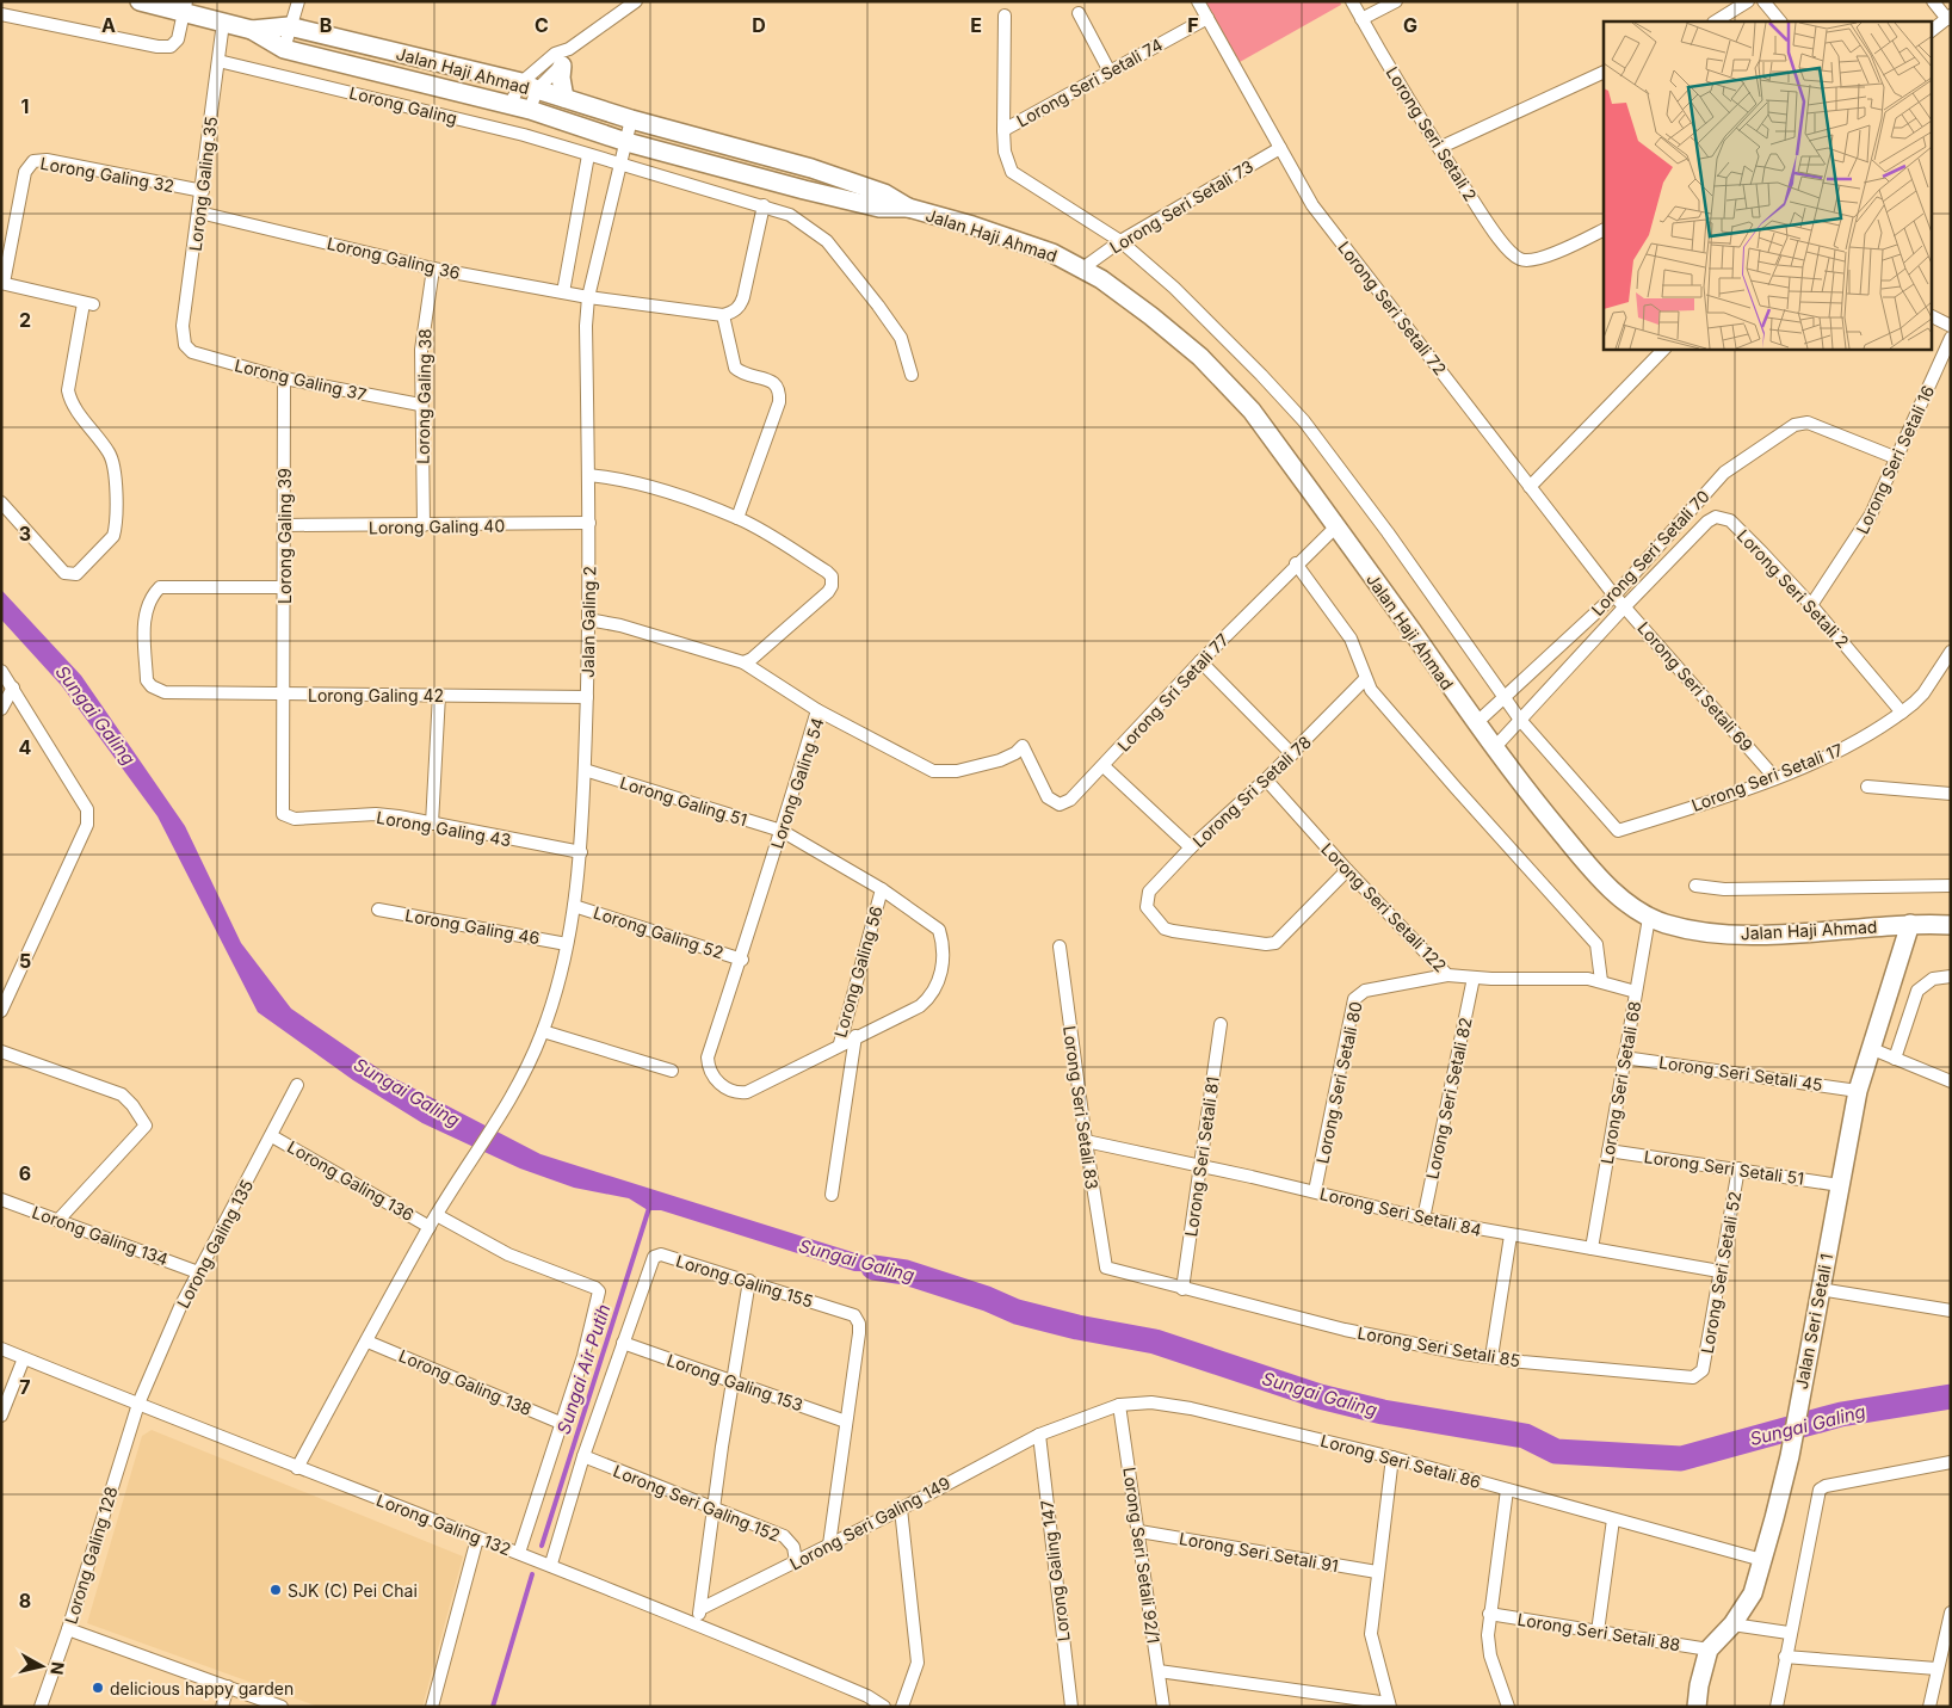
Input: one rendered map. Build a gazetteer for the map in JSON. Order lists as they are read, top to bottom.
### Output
{
  "streets": {
    "street": [
      "Jalan Haji Ahmad",
      "Lorong Seri Setali 74",
      "Lorong Galing",
      "Lorong Seri Setali 2",
      "Lorong Galing 32",
      "Lorong Galing 35",
      "Lorong Seri Setali 73",
      "Lorong Galing 36",
      "Lorong Seri Setali 72",
      "Lorong Galing 37",
      "Lorong Galing 38",
      "Lorong Seri Setali 16",
      "Lorong Galing 40",
      "Lorong Galing 39",
      "Lorong Seri Setali 70",
      "Jalan Galing 2",
      "Lorong Seri Setali 69",
      "Lorong Sri Setali 77",
      "Lorong Galing 42",
      "Lorong Seri Setali 17",
      "Lorong Galing 54",
      "Lorong Sri Setali 78",
      "Lorong Galing 51",
      "Lorong Galing 43",
      "Lorong Seri Setali 122",
      "Lorong Galing 46",
      "Lorong Galing 52",
      "Lorong Galing 56",
      "Lorong Seri Setali 45",
      "Lorong Seri Setali 80",
      "Lorong Seri Setali 68",
      "Lorong Seri Setali 82",
      "Lorong Seri Setali 83",
      "Lorong Seri Setali 81",
      "Lorong Seri Setali 51",
      "Lorong Galing 136",
      "Lorong Seri Setali 84",
      "Lorong Galing 134",
      "Lorong Galing 135",
      "Lorong Seri Setali 52",
      "Lorong Galing 155",
      "Jalan Seri Setali 1",
      "Lorong Seri Setali 85",
      "Lorong Galing 138",
      "Lorong Galing 153",
      "Lorong Seri Setali 86",
      "Lorong Seri Galing 152",
      "Lorong Seri Galing 149",
      "Lorong Galing 132",
      "Lorong Seri Setali 91",
      "Lorong Galing 128",
      "Lorong Seri Setali 92/1",
      "Lorong Galing 147",
      "Lorong Seri Setali 88"
    ]
  },
  "crossings": [
    ["Jalan Haji Ahmad", "Lorong Galing 35"],
    ["Jalan Haji Ahmad", "Lorong Seri Setali 73"],
    ["Jalan Haji Ahmad", "Lorong Seri Setali 70"],
    ["Jalan Haji Ahmad", "Jalan Galing 2"],
    ["Jalan Haji Ahmad", "Lorong Sri Setali 77"],
    ["Jalan Haji Ahmad", "Lorong Seri Setali 68"],
    ["Jalan Haji Ahmad", "Jalan Seri Setali 1"],
    ["Lorong Seri Setali 74", "Lorong Seri Setali 72"],
    ["Lorong Galing", "Lorong Galing 35"],
    ["Lorong Galing", "Jalan Galing 2"],
    ["Lorong Seri Setali 2", "Lorong Seri Setali 16"],
    ["Lorong Seri Setali 2", "Lorong Seri Setali 69"],
    ["Lorong Seri Setali 2", "Lorong Seri Setali 17"],
    ["Lorong Galing 32", "Lorong Galing 35"],
    ["Lorong Galing 35", "Lorong Galing 36"],
    ["Lorong Galing 35", "Lorong Galing 37"],
    ["Lorong Seri Setali 73", "Lorong Seri Setali 72"],
    ["Lorong Galing 36", "Lorong Galing 38"],
    ["Lorong Galing 36", "Jalan Galing 2"],
    ["Lorong Seri Setali 72", "Lorong Seri Setali 70"],
    ["Lorong Seri Setali 72", "Lorong Seri Setali 69"],
    ["Lorong Galing 37", "Lorong Galing 38"],
    ["Lorong Galing 37", "Lorong Galing 39"],
    ["Lorong Galing 38", "Lorong Galing 40"],
    ["Lorong Seri Setali 16", "Lorong Seri Setali 70"],
    ["Lorong Galing 40", "Lorong Galing 39"],
    ["Lorong Galing 40", "Jalan Galing 2"],
    ["Lorong Galing 39", "Lorong Galing 42"],
    ["Lorong Galing 39", "Lorong Galing 43"],
    ["Lorong Seri Setali 70", "Lorong Seri Setali 69"],
    ["Jalan Galing 2", "Lorong Galing 42"],
    ["Jalan Galing 2", "Lorong Galing 51"],
    ["Jalan Galing 2", "Lorong Galing 43"],
    ["Jalan Galing 2", "Lorong Galing 46"],
    ["Jalan Galing 2", "Lorong Galing 52"],
    ["Jalan Galing 2", "Lorong Galing 136"],
    ["Jalan Galing 2", "Lorong Galing 138"],
    ["Jalan Galing 2", "Lorong Galing 132"],
    ["Lorong Seri Setali 69", "Lorong Seri Setali 17"],
    ["Lorong Sri Setali 77", "Lorong Galing 54"],
    ["Lorong Galing 42", "Lorong Galing 43"],
    ["Lorong Galing 54", "Lorong Galing 51"],
    ["Lorong Galing 54", "Lorong Galing 52"],
    ["Lorong Galing 54", "Lorong Galing 56"],
    ["Lorong Sri Setali 78", "Lorong Seri Setali 122"],
    ["Lorong Galing 51", "Lorong Galing 56"],
    ["Lorong Seri Setali 122", "Lorong Seri Setali 80"],
    ["Lorong Seri Setali 122", "Lorong Seri Setali 68"],
    ["Lorong Seri Setali 122", "Lorong Seri Setali 82"],
    ["Lorong Seri Setali 45", "Lorong Seri Setali 68"],
    ["Lorong Seri Setali 45", "Jalan Seri Setali 1"],
    ["Lorong Seri Setali 80", "Lorong Seri Setali 84"],
    ["Lorong Seri Setali 68", "Lorong Seri Setali 51"],
    ["Lorong Seri Setali 68", "Lorong Seri Setali 84"],
    ["Lorong Seri Setali 82", "Lorong Seri Setali 84"],
    ["Lorong Seri Setali 83", "Lorong Seri Setali 84"],
    ["Lorong Seri Setali 83", "Lorong Seri Setali 85"],
    ["Lorong Seri Setali 81", "Lorong Seri Setali 84"],
    ["Lorong Seri Setali 81", "Lorong Seri Setali 85"],
    ["Lorong Seri Setali 51", "Lorong Seri Setali 52"],
    ["Lorong Seri Setali 51", "Jalan Seri Setali 1"],
    ["Lorong Galing 136", "Lorong Galing 135"],
    ["Lorong Seri Setali 84", "Lorong Seri Setali 52"],
    ["Lorong Galing 134", "Lorong Galing 135"],
    ["Lorong Galing 135", "Lorong Galing 132"],
    ["Lorong Galing 135", "Lorong Galing 128"],
    ["Lorong Seri Setali 52", "Lorong Seri Setali 85"],
    ["Lorong Galing 155", "Lorong Galing 153"],
    ["Lorong Galing 155", "Lorong Seri Galing 152"],
    ["Lorong Galing 155", "Lorong Seri Galing 149"],
    ["Lorong Galing 155", "Lorong Galing 132"],
    ["Jalan Seri Setali 1", "Lorong Seri Setali 86"],
    ["Jalan Seri Setali 1", "Lorong Seri Setali 88"],
    ["Lorong Seri Setali 86", "Lorong Seri Galing 149"],
    ["Lorong Seri Setali 86", "Lorong Seri Setali 92/1"],
    ["Lorong Seri Setali 86", "Lorong Galing 147"],
    ["Lorong Seri Galing 152", "Lorong Seri Galing 149"],
    ["Lorong Seri Galing 149", "Lorong Galing 147"],
    ["Lorong Galing 132", "Lorong Galing 128"],
    ["Lorong Seri Setali 91", "Lorong Seri Setali 92/1"]
  ],
  "water": ["Sungai Galing", "Sungai Air Putih"],
  "places": ["SJK (C) Pei Chai", "delicious happy garden"],
  "north": "right",
  "grid": {
    "columns": [
      "A",
      "B",
      "C",
      "D",
      "E",
      "F",
      "G"
    ],
    "rows": [
      "1",
      "2",
      "3",
      "4",
      "5",
      "6",
      "7",
      "8"
    ]
  }
}
